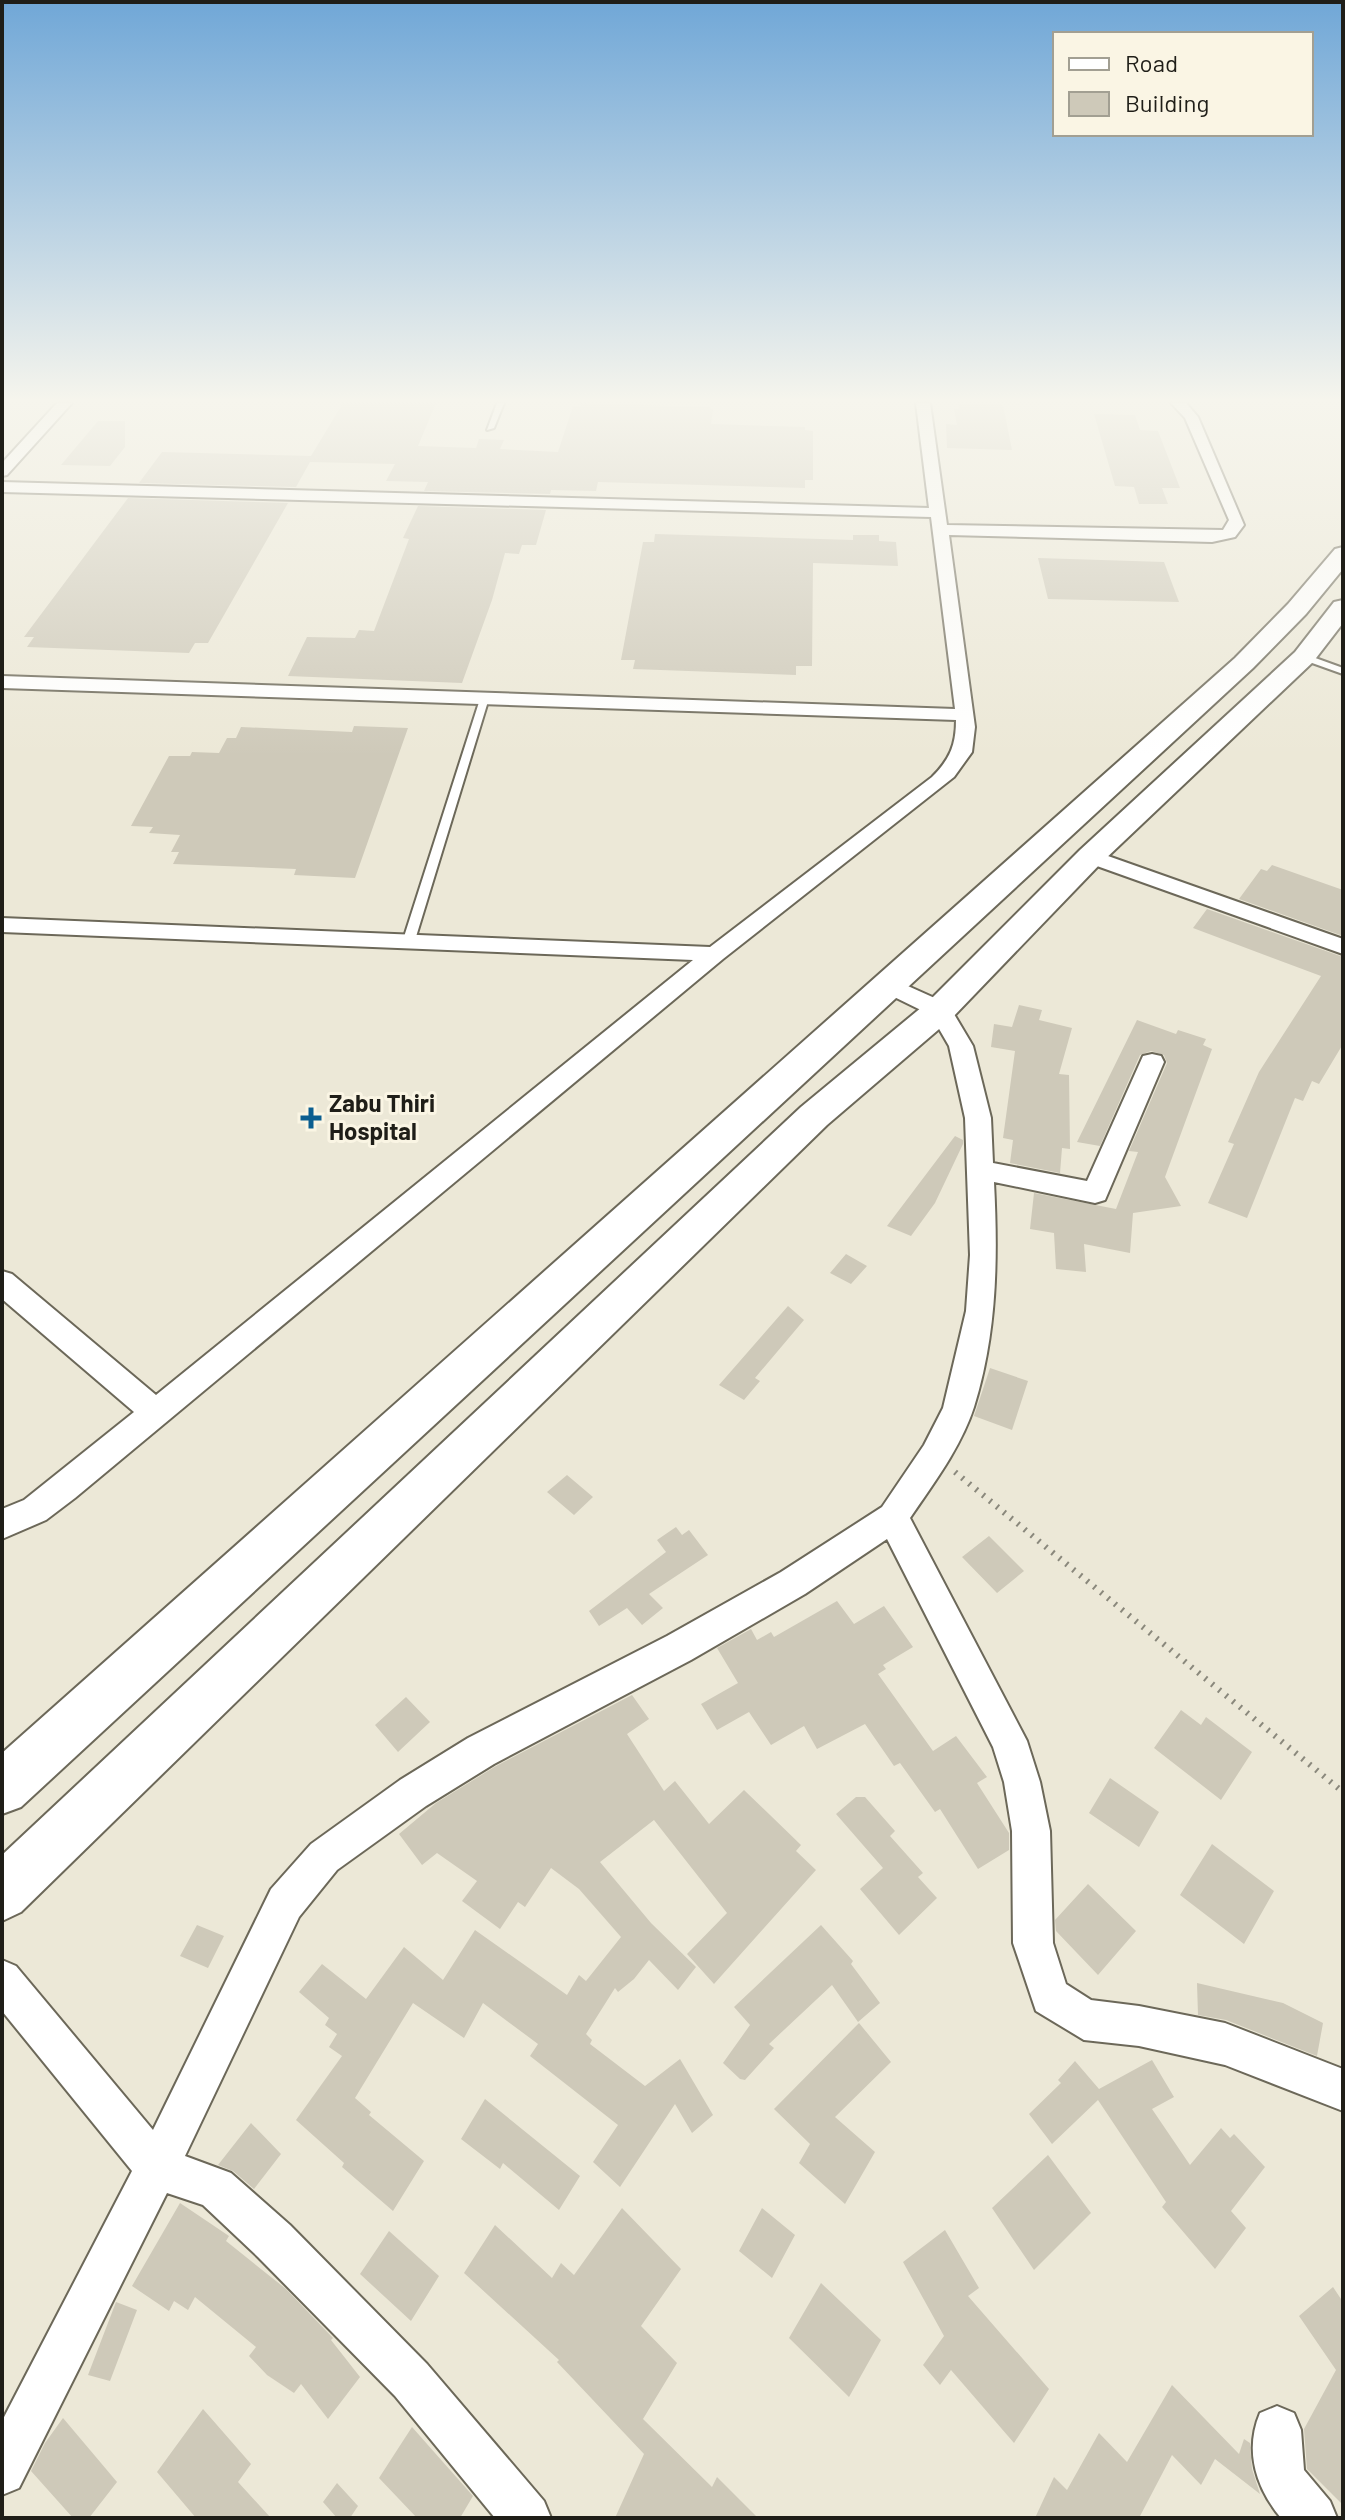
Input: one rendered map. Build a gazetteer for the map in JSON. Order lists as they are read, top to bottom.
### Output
{
  "places": {
    "health": ["Zabu Thiri Hospital"]
  },
  "legend": ["Road", "Building"]
}
